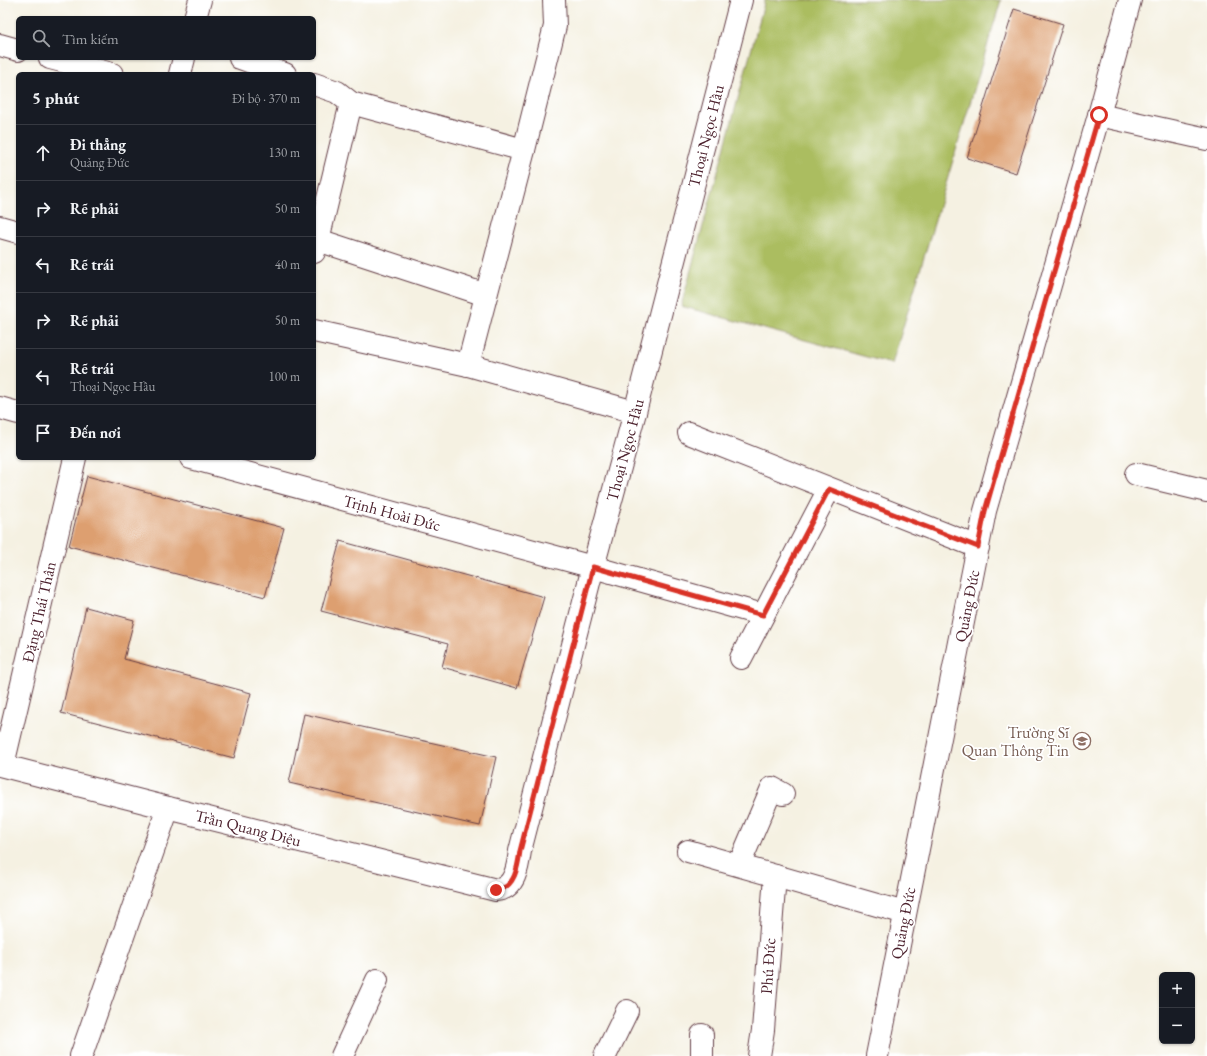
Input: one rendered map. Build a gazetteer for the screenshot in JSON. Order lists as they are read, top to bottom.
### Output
{
  "streets": {
    "street": [
      "Thoại Ngọc Hầu",
      "Trịnh Hoài Đức",
      "Quảng Đức",
      "Đặng Thái Thân",
      "Trần Quang Diệu",
      "Phú Đức"
    ]
  },
  "crossings": [
    ["Thoại Ngọc Hầu", "Trịnh Hoài Đức"],
    ["Thoại Ngọc Hầu", "Trần Quang Diệu"],
    ["Đặng Thái Thân", "Trần Quang Diệu"]
  ],
  "places": {
    "school or university": ["Trường Sĩ Quan Thông Tin"]
  },
  "page": {
    "search": "Tìm kiếm",
    "heading": ["5 phút", "Đi bộ · 370 m"],
    "list": [
      ["Đi thẳng", "Quảng Đức", "130 m"],
      ["Rẽ phải", "50 m"],
      ["Rẽ trái", "40 m"],
      ["Rẽ phải", "50 m"],
      ["Rẽ trái", "Thoại Ngọc Hầu", "100 m"],
      "Đến nơi"
    ],
    "map_buttons": ["+", "−"]
  }
}
